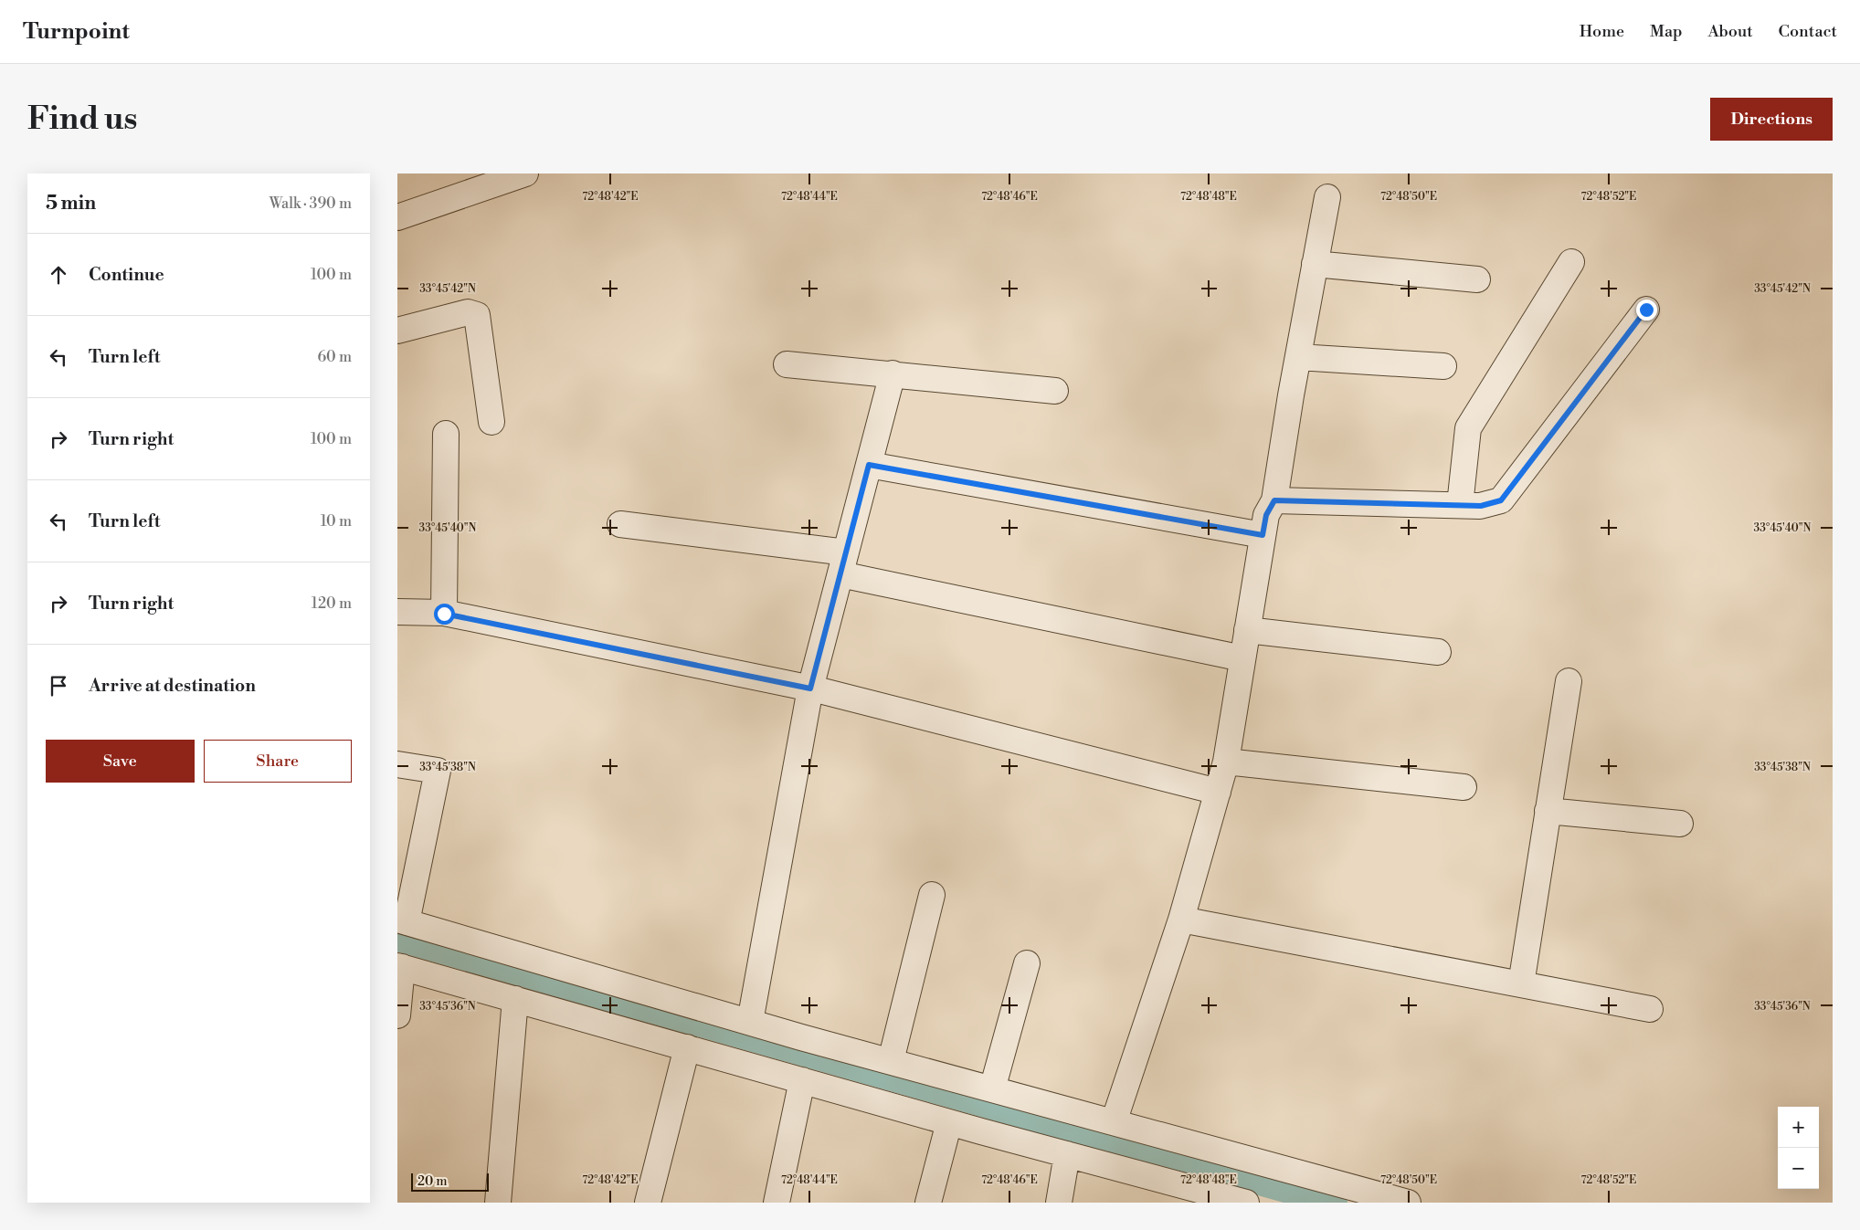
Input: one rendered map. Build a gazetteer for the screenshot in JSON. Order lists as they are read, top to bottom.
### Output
{
  "scale_bar": "20 m",
  "page": {
    "header": "Turnpoint",
    "nav": [
      "Home",
      "Map",
      "About",
      "Contact"
    ],
    "buttons": [
      "Directions",
      ["Save", "Share"]
    ],
    "title": "Find us",
    "heading": ["5 min", "Walk · 390 m"],
    "list": [
      ["Continue", "100 m"],
      ["Turn left", "60 m"],
      ["Turn right", "100 m"],
      ["Turn left", "10 m"],
      ["Turn right", "120 m"],
      "Arrive at destination"
    ],
    "map_buttons": ["+", "−"],
    "scale": "20 m"
  },
  "coordinates": [
    "72°48'42\"E",
    "72°48'44\"E",
    "72°48'46\"E",
    "72°48'48\"E",
    "72°48'50\"E",
    "72°48'52\"E",
    "33°45'42\"N",
    "33°45'40\"N",
    "33°45'38\"N",
    "33°45'36\"N"
  ]
}
